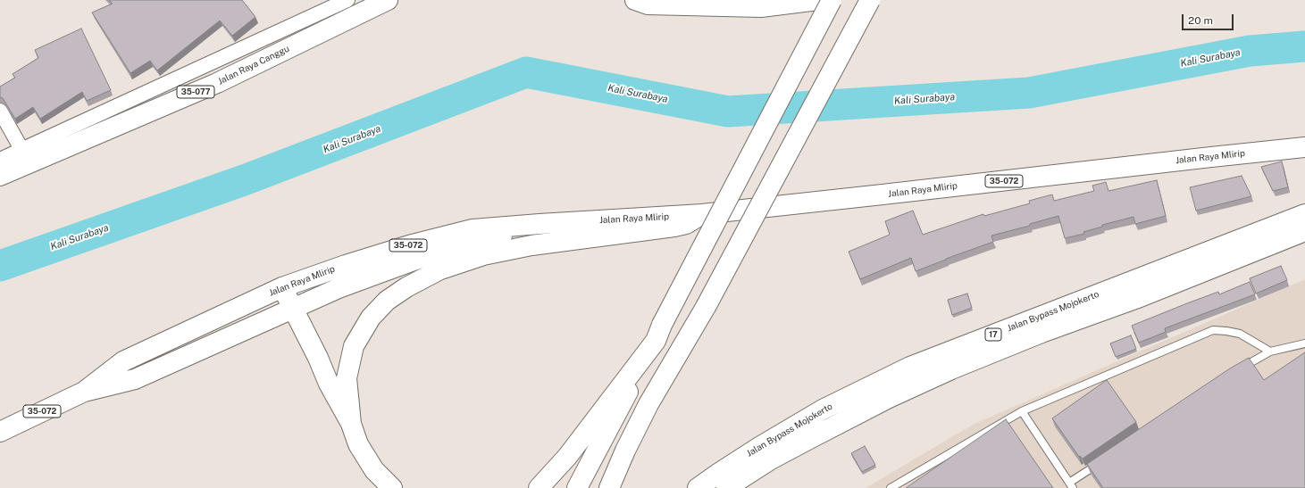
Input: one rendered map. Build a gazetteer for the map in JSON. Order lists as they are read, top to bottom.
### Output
{
  "streets": {
    "main road": [
      "Jalan Raya Canggu",
      "35-077",
      "Jalan Raya Mlirip",
      "35-072",
      "Jalan Bypass Mojokerto",
      "17"
    ]
  },
  "water": ["Kali Surabaya"],
  "scale_bar": "20 m"
}
